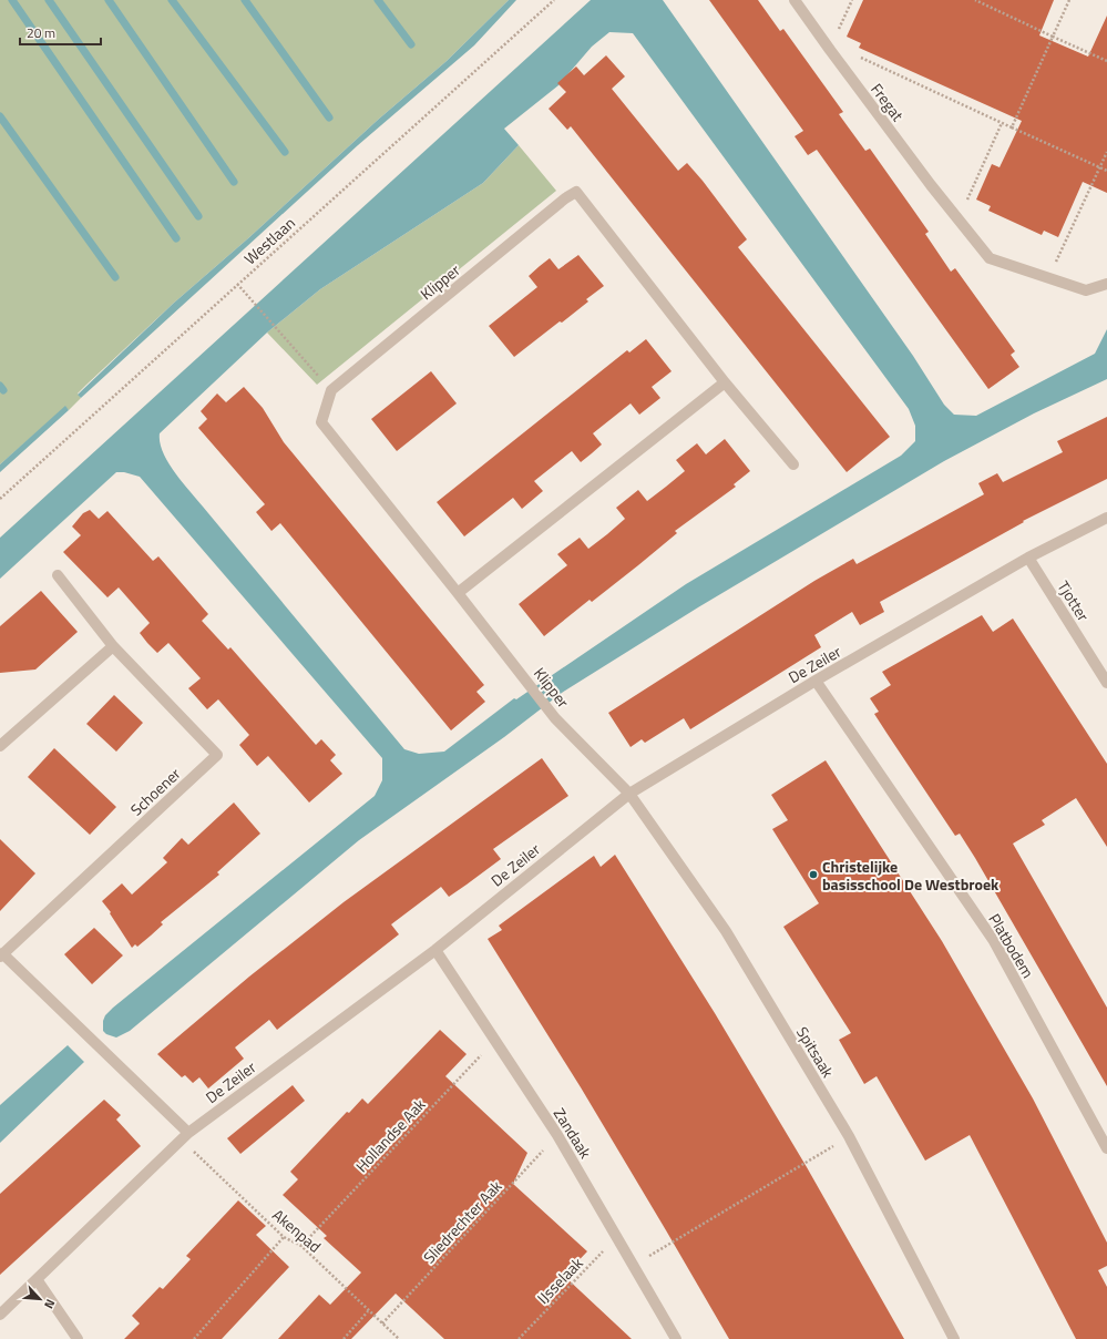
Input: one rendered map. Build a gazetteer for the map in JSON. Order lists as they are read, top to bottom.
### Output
{
  "streets": {
    "street": [
      "Fregat",
      "Klipper",
      "Tjotter",
      "De Zeiler",
      "Schoener",
      "Platbodem",
      "Spitsaak",
      "Zandaak"
    ],
    "path": [
      "Westlaan",
      "Hollandse Aak",
      "Sliedrechter Aak",
      "Akenpad",
      "IJsselaak"
    ]
  },
  "crossings": [
    ["Klipper", "De Zeiler"],
    ["Klipper", "Spitsaak"],
    ["Tjotter", "De Zeiler"],
    ["De Zeiler", "Schoener"],
    ["De Zeiler", "Platbodem"],
    ["De Zeiler", "Spitsaak"],
    ["De Zeiler", "Zandaak"],
    ["De Zeiler", "Akenpad"],
    ["Schoener", "Akenpad"],
    ["Zandaak", "Hollandse Aak"],
    ["Zandaak", "Sliedrechter Aak"],
    ["Zandaak", "IJsselaak"],
    ["Hollandse Aak", "Akenpad"],
    ["Sliedrechter Aak", "Akenpad"]
  ],
  "places": ["Christelijke basisschool De Westbroek"],
  "scale_bar": "20 m",
  "north": "bottom right"
}
